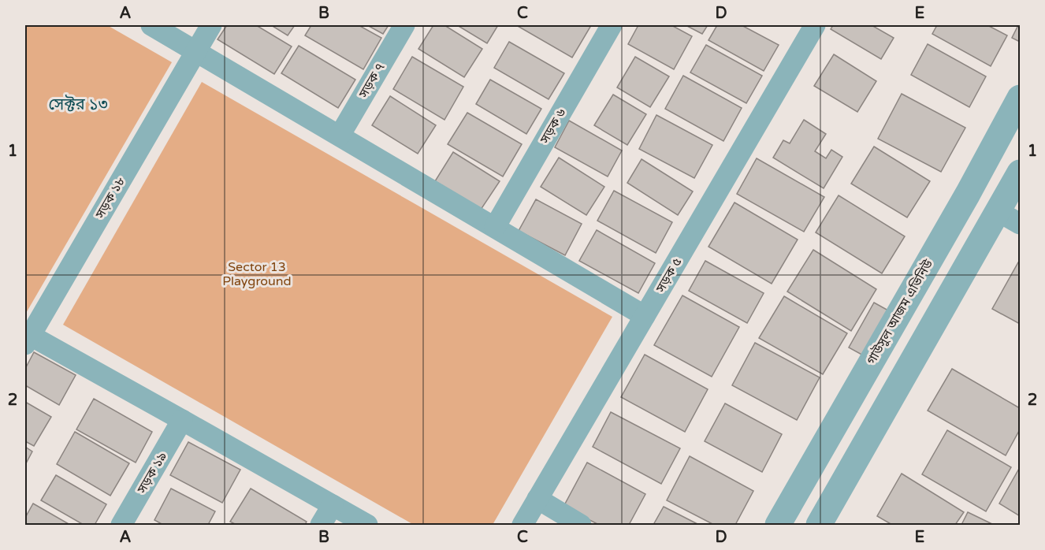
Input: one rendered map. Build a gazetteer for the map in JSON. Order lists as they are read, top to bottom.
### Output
{
  "streets": {
    "street": [
      "সড়ক ৭",
      "সড়ক ৬",
      "সড়ক ১৮",
      "সড়ক ৫",
      "গাউসুল আজম এভিনিউ",
      "সড়ক ১৯"
    ]
  },
  "districts": ["সেক্টর ১৩"],
  "parks": ["Sector 13 Playground"],
  "grid": {
    "columns": [
      "A",
      "B",
      "C",
      "D",
      "E"
    ],
    "rows": ["1", "2"]
  }
}
